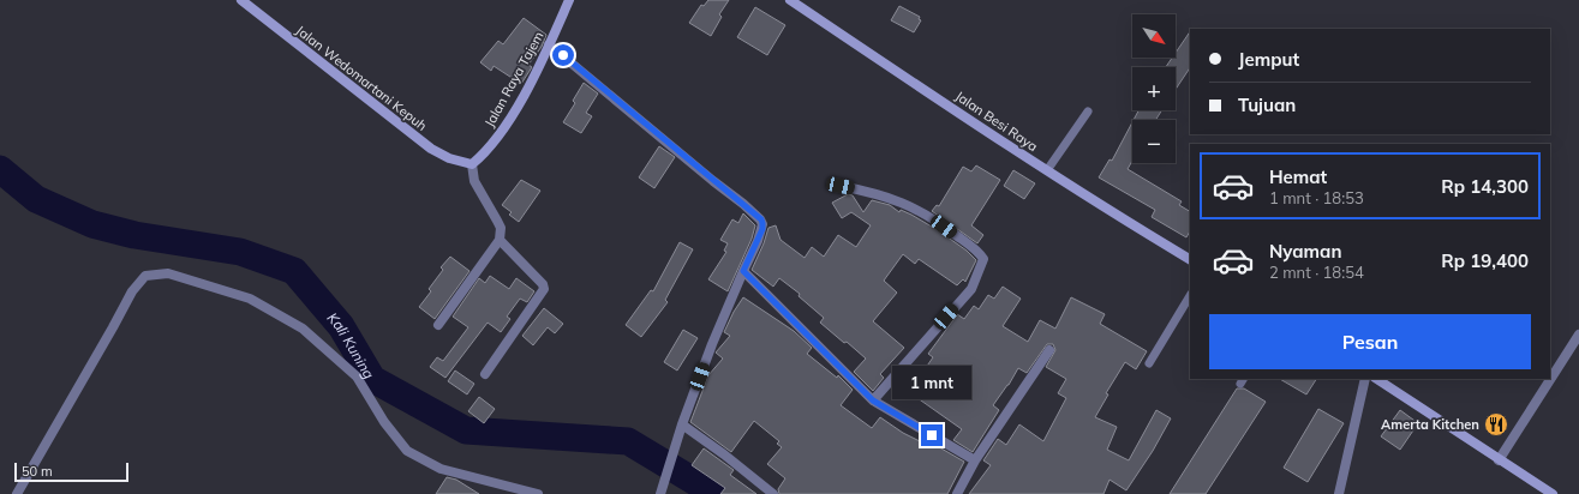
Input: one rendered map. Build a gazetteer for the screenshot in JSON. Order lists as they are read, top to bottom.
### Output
{
  "streets": {
    "main road": ["Jalan Wedomartani Kepuh", "Jalan Raya Tajem", "Jalan Besi Raya"]
  },
  "crossings": [
    ["Jalan Wedomartani Kepuh", "Jalan Raya Tajem"]
  ],
  "water": ["Kali Kuning"],
  "places": {
    "restaurant": ["Amerta Kitchen"]
  },
  "scale_bar": "50 m",
  "north": "bottom right",
  "page": {
    "map_buttons": ["+", "−"],
    "banner": ["Jemput", "Tujuan"],
    "list": [
      {
        "name": "Hemat",
        "note": "1 mnt · 18:53",
        "value": "Rp 14,300"
      },
      {
        "name": "Nyaman",
        "note": "2 mnt · 18:54",
        "value": "Rp 19,400"
      }
    ],
    "buttons": "Pesan",
    "bubble": "1 mnt",
    "scale": "50 m"
  }
}
